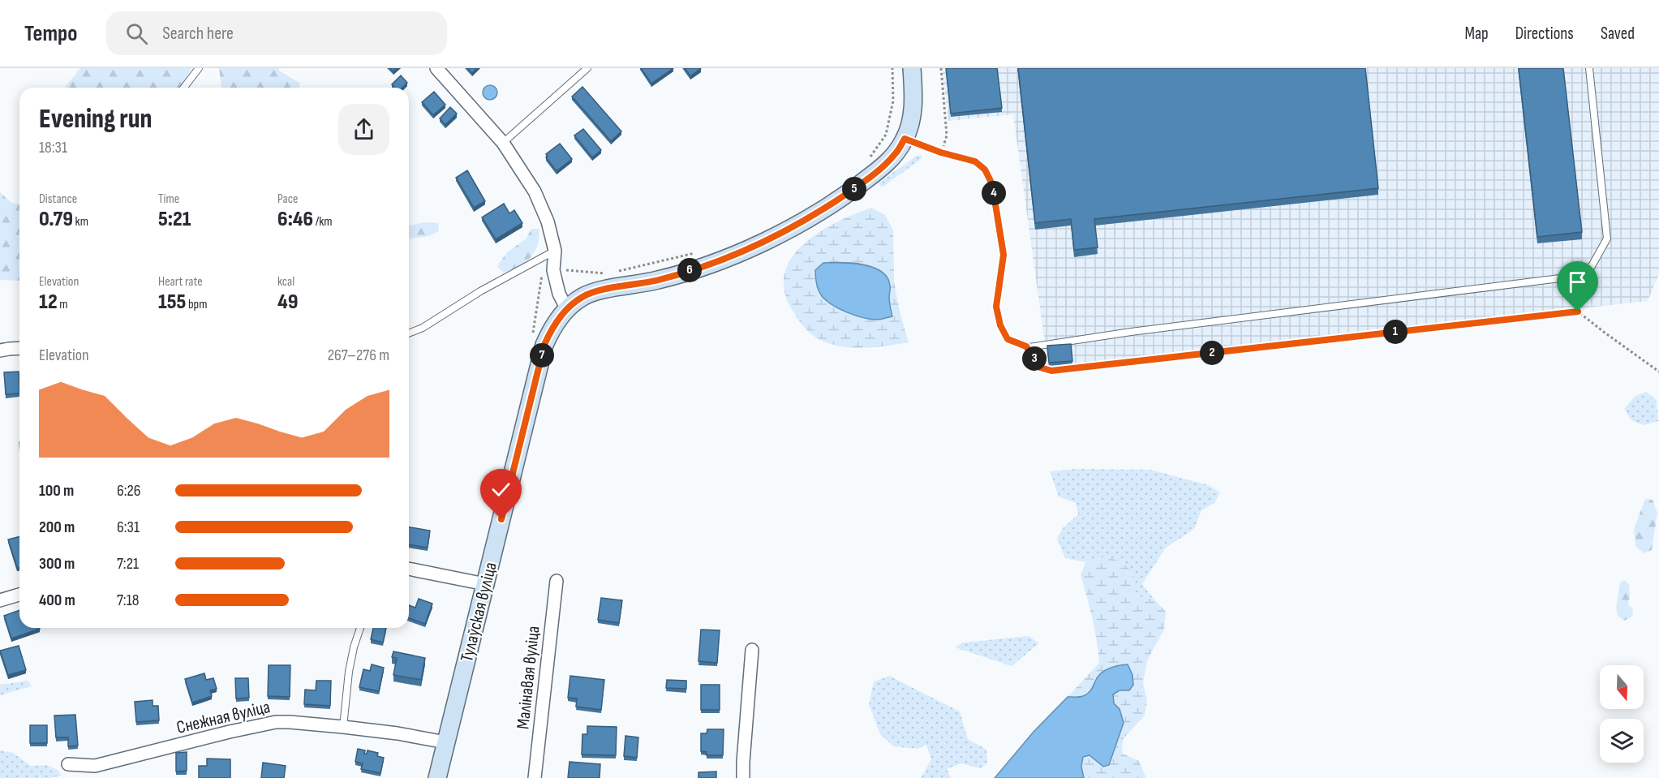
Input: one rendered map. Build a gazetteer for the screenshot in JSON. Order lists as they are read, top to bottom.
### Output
{
  "streets": {
    "main road": ["Тулаўская вуліца"],
    "street": ["Малінавая вуліца", "Снежная вуліца"]
  },
  "crossings": [
    ["Тулаўская вуліца", "Снежная вуліца"]
  ],
  "north": "bottom",
  "page": {
    "header": "Tempo",
    "search": "Search here",
    "nav": ["Map", "Directions", "Saved"],
    "heading": ["Evening run", "18:31"],
    "stats": [
      ["Distance", "0.79 km"],
      ["Time", "5:21"],
      ["Pace", "6:46 /km"],
      ["Elevation", "12 m"],
      ["Heart rate", "155 bpm"],
      ["kcal", "49"]
    ],
    "pins": [
      "5",
      "4",
      "6",
      "1",
      "2",
      "7",
      "3"
    ],
    "chart": ["Elevation", "267–276 m"],
    "list": [
      {
        "name": "100 m",
        "note": "6:26"
      },
      {
        "name": "200 m",
        "note": "6:31"
      },
      {
        "name": "300 m",
        "note": "7:21"
      },
      {
        "name": "400 m",
        "note": "7:18"
      }
    ]
  }
}
